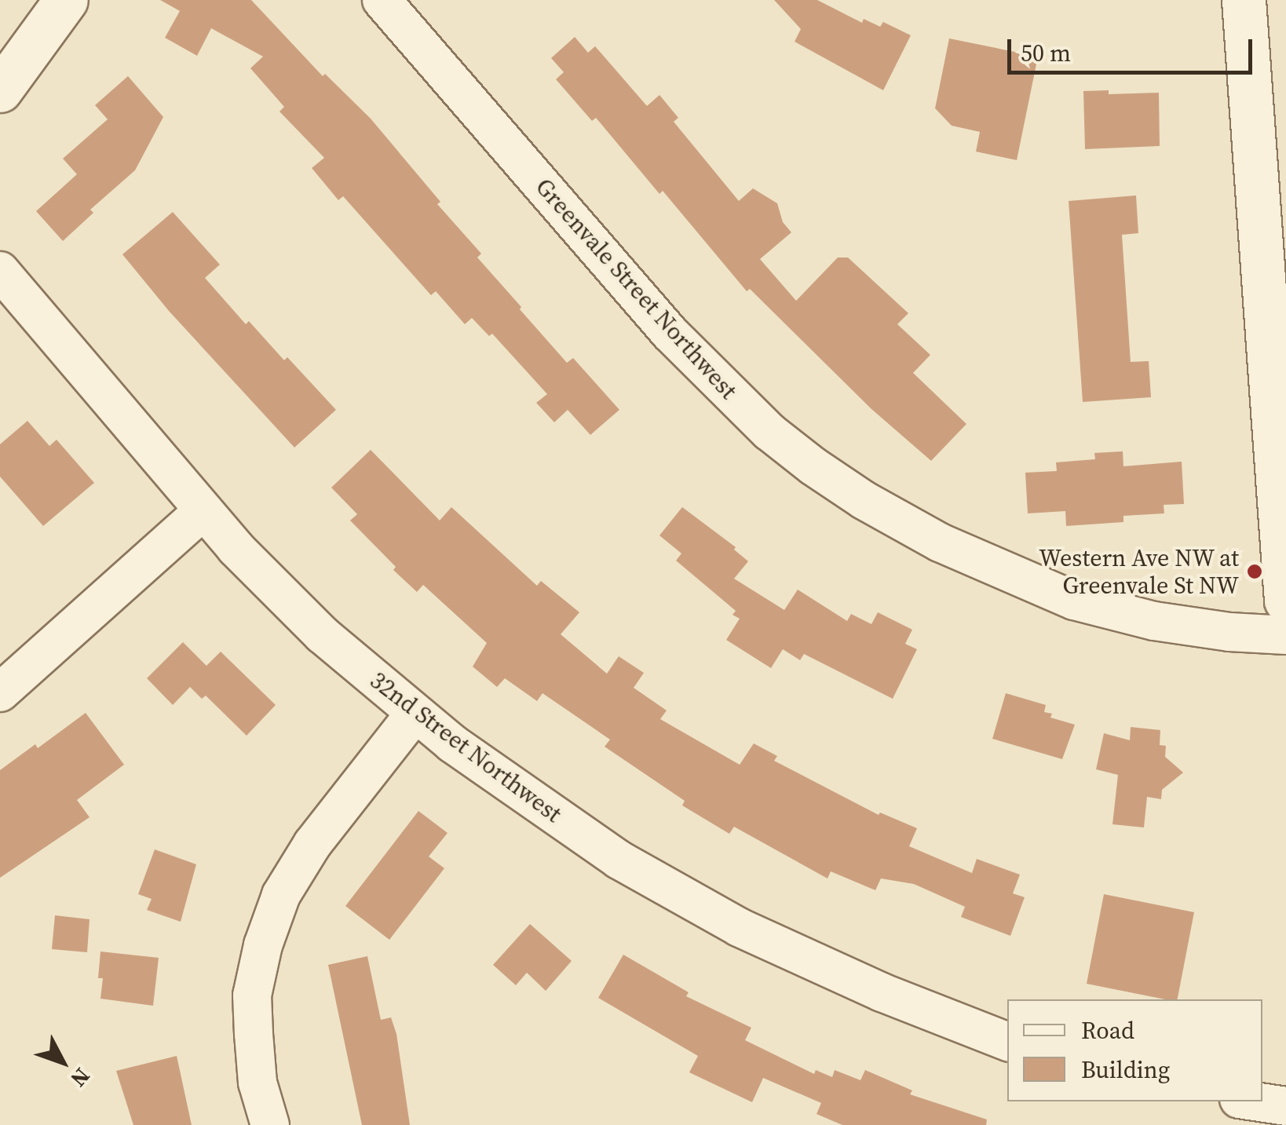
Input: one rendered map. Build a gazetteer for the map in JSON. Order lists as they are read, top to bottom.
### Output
{
  "streets": {
    "street": ["Greenvale Street Northwest", "32nd Street Northwest"]
  },
  "places": ["Western Ave NW at Greenvale St NW"],
  "legend": ["Road", "Building"],
  "scale_bar": "50 m",
  "north": "bottom right"
}
